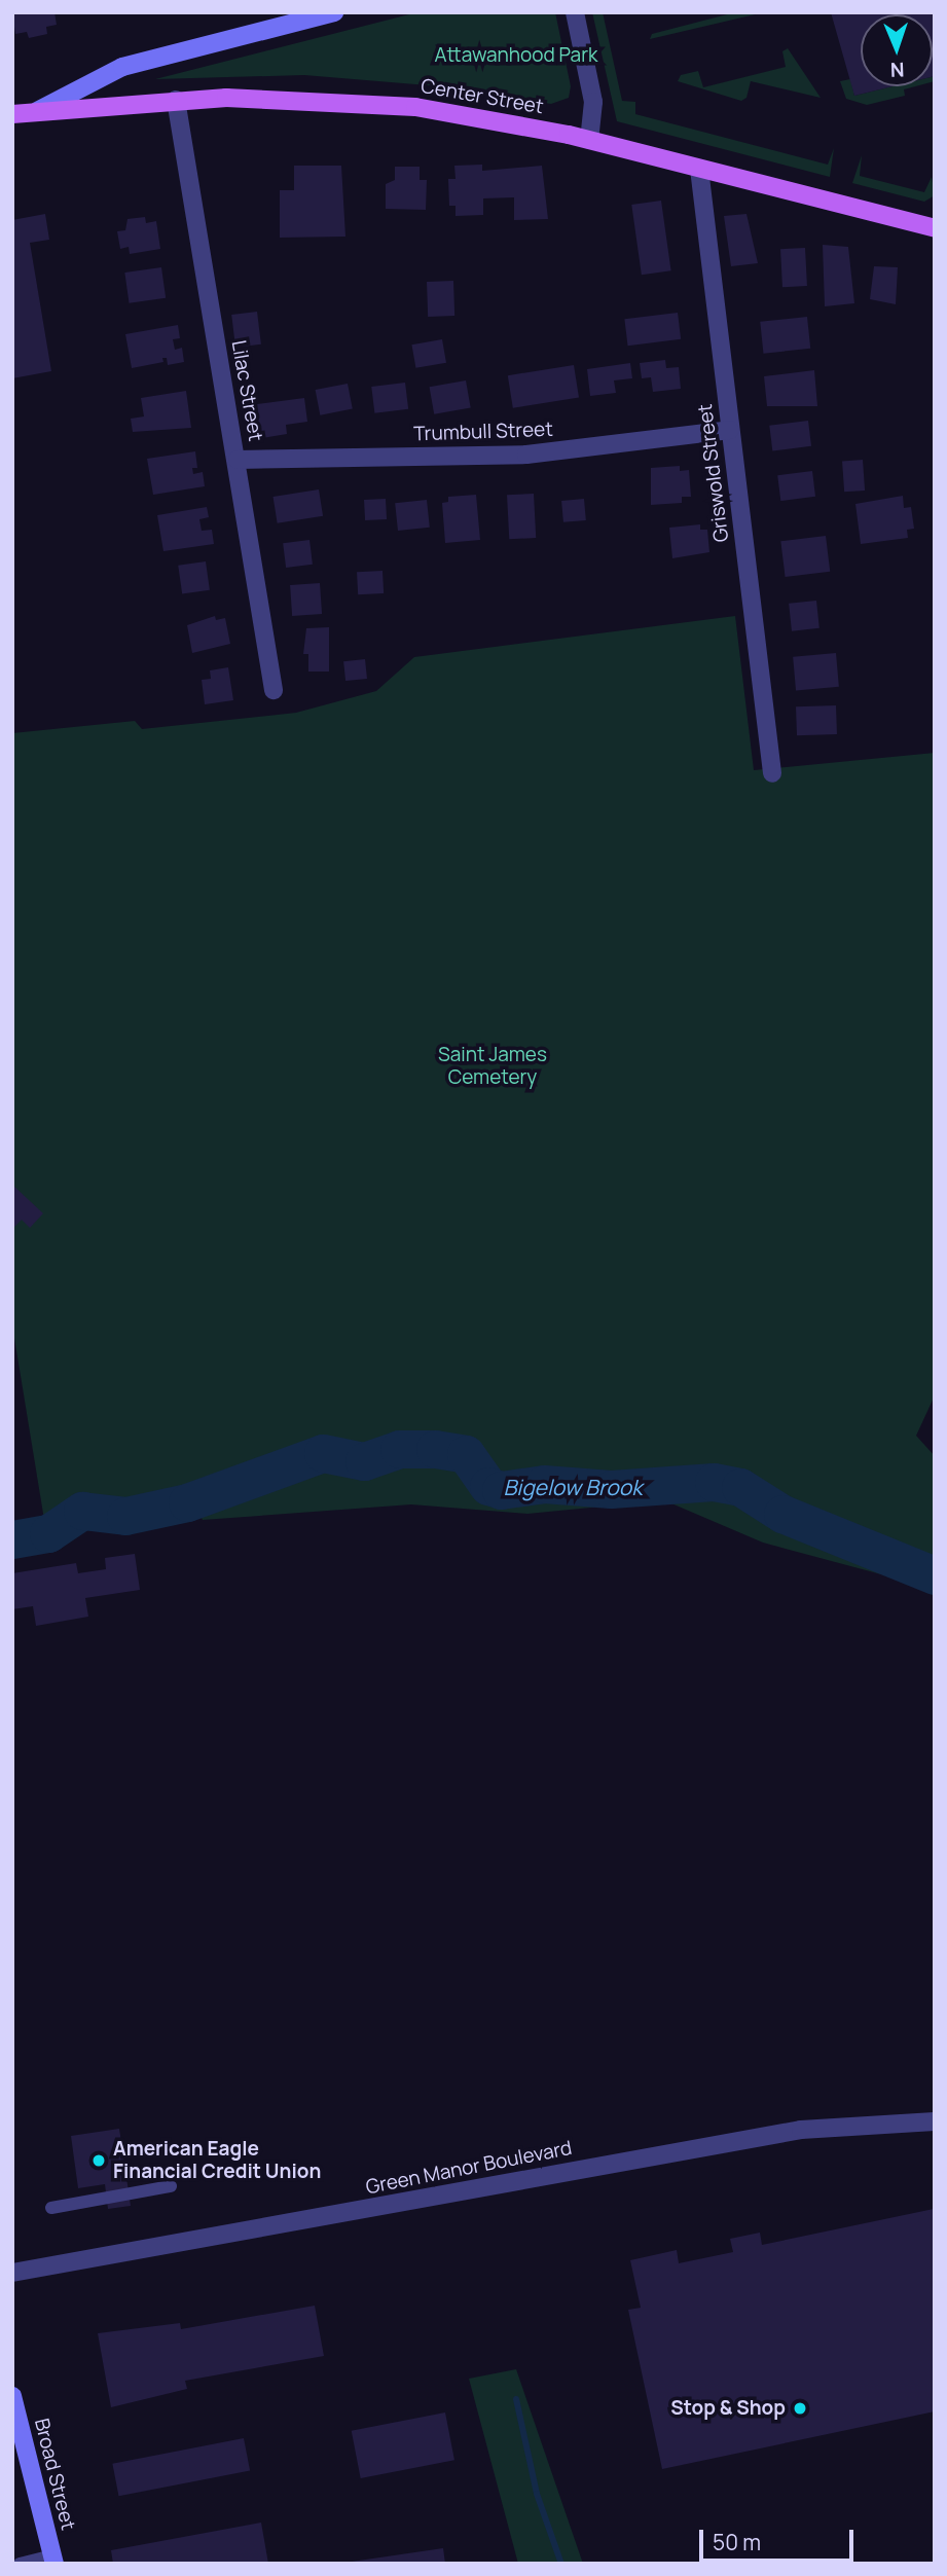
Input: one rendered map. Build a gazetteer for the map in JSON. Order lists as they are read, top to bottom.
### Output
{
  "streets": {
    "main road": ["Center Street", "Broad Street"],
    "street": [
      "Lilac Street",
      "Trumbull Street",
      "Griswold Street",
      "Green Manor Boulevard"
    ]
  },
  "crossings": [
    ["Center Street", "Lilac Street"],
    ["Center Street", "Griswold Street"],
    ["Lilac Street", "Trumbull Street"],
    ["Trumbull Street", "Griswold Street"]
  ],
  "water": ["Bigelow Brook"],
  "parks": ["Attawanhood Park", "Saint James Cemetery"],
  "places": ["American Eagle Financial Credit Union", "Stop & Shop"],
  "scale_bar": "50 m",
  "north": "bottom"
}
